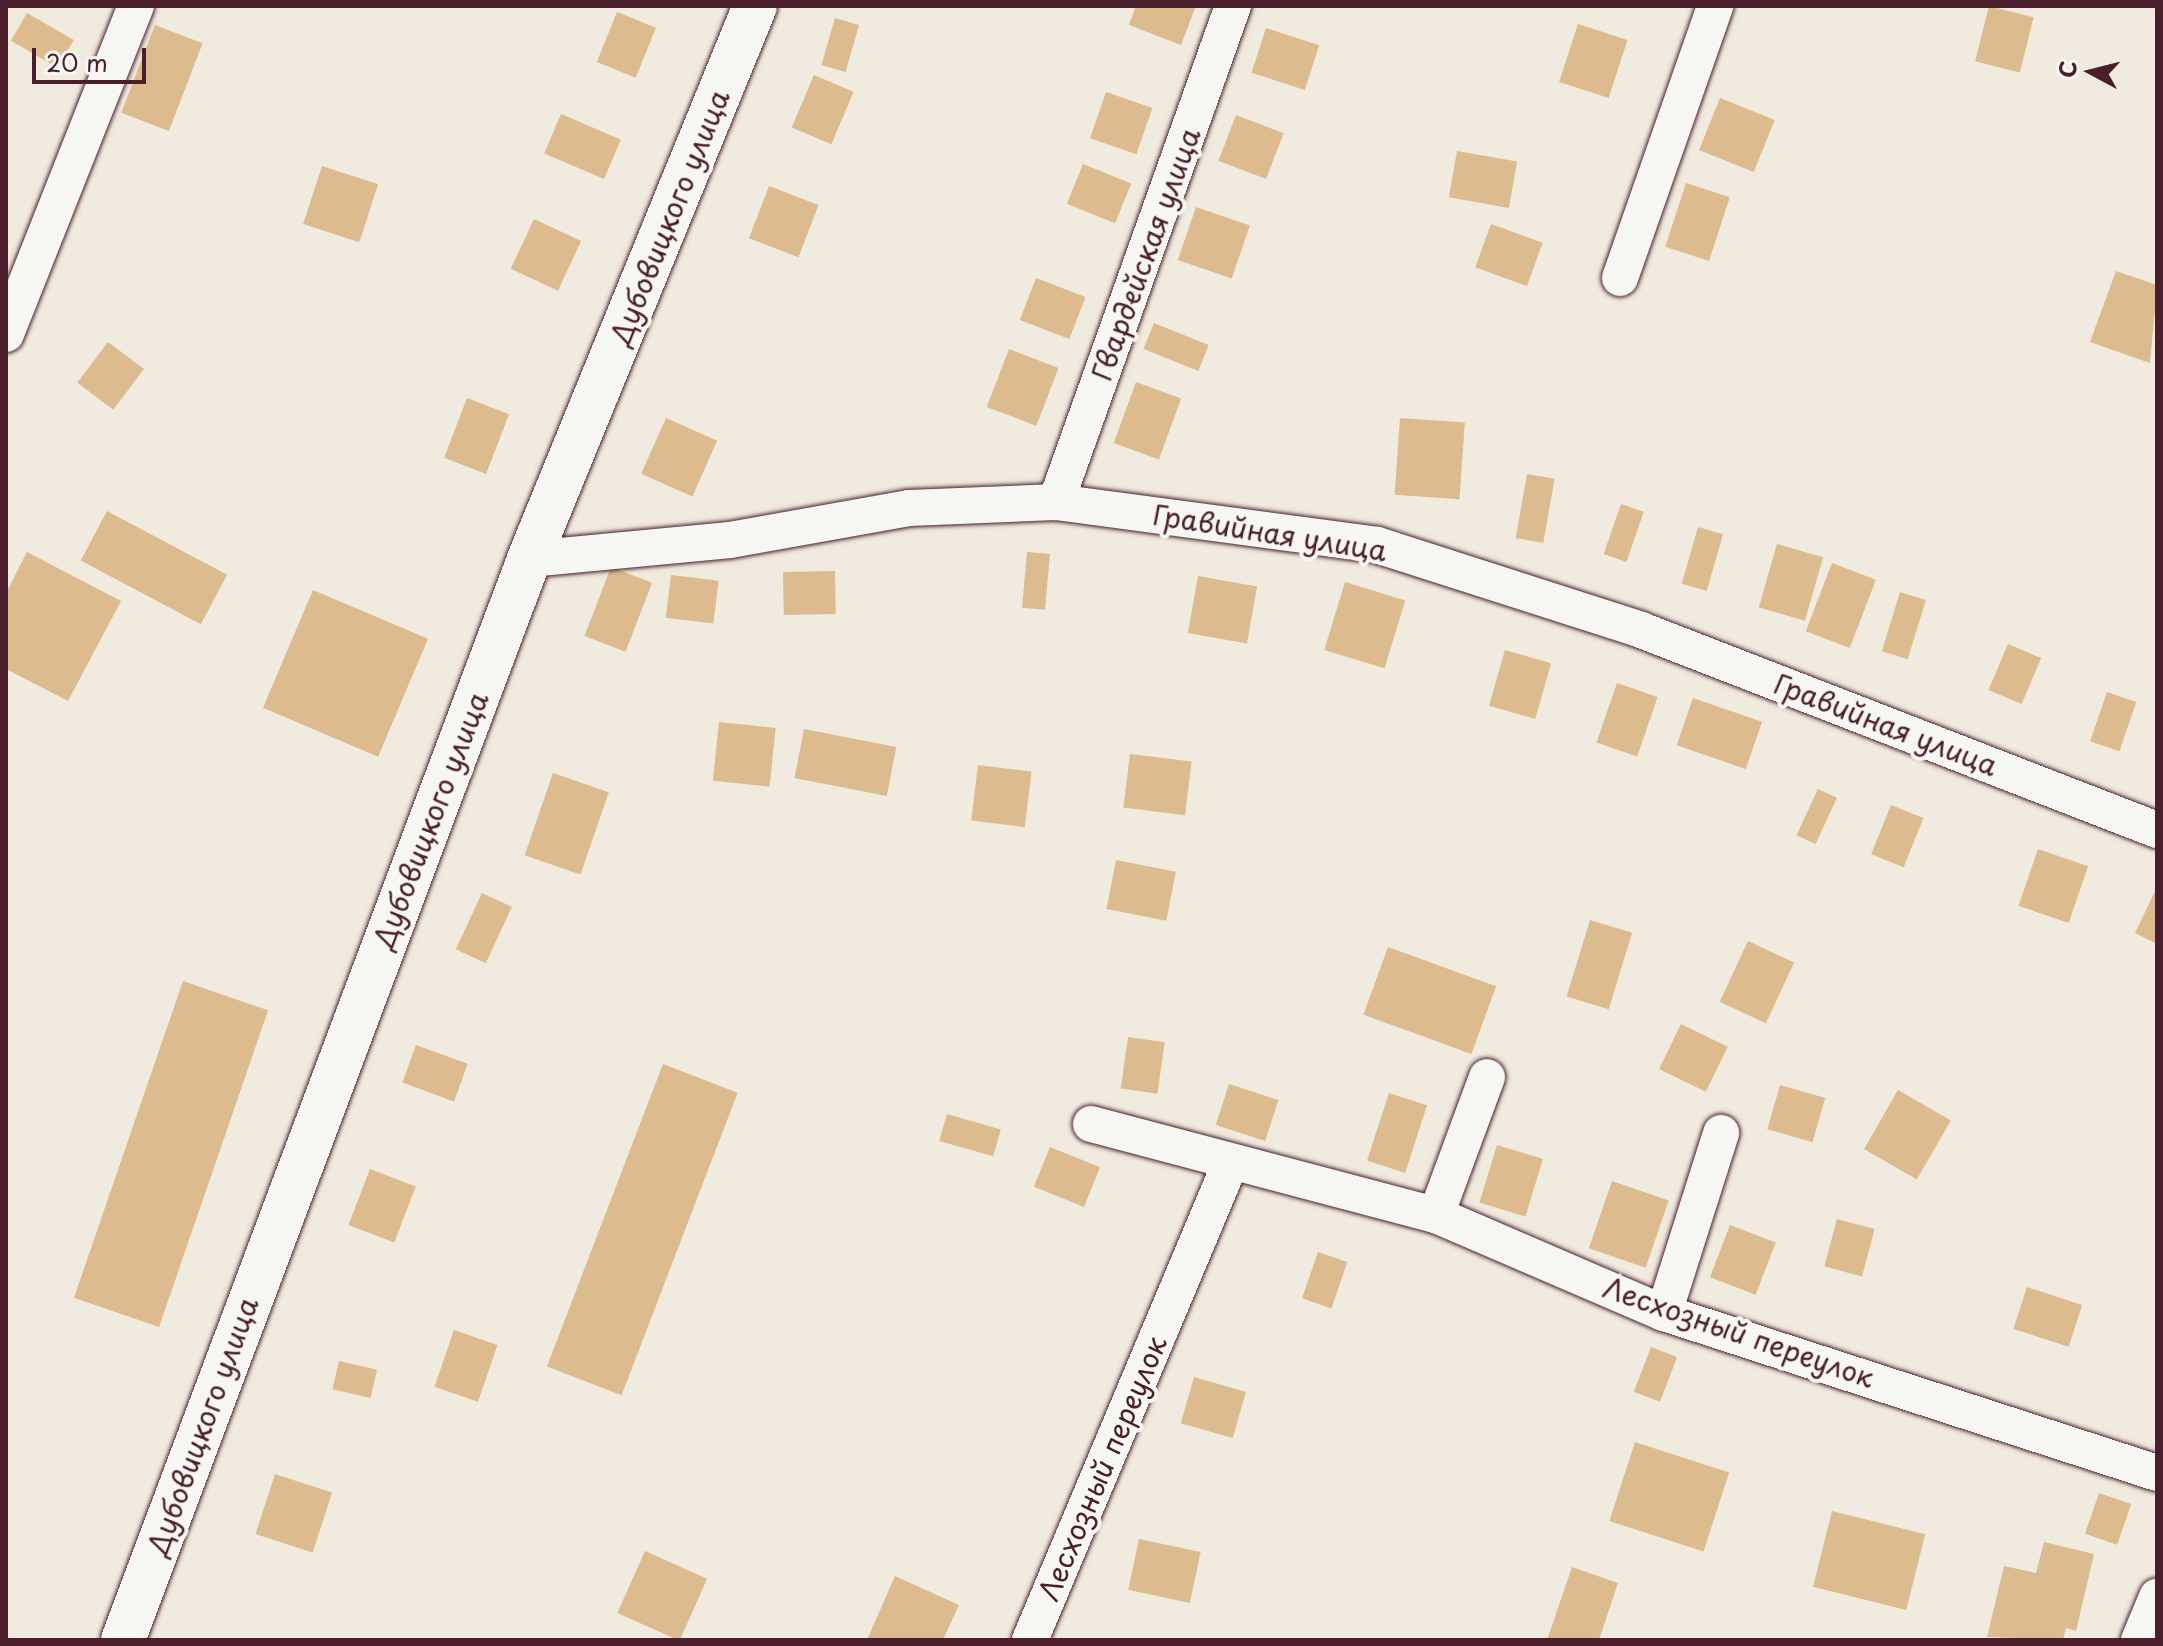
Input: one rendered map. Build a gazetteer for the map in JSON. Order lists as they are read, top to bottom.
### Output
{
  "streets": {
    "street": [
      "Дубовицкого улица",
      "Гвардейская улица",
      "Гравийная улица",
      "Лесхозный переулок"
    ]
  },
  "crossings": [
    ["Дубовицкого улица", "Гравийная улица"],
    ["Гвардейская улица", "Гравийная улица"]
  ],
  "scale_bar": "20 m",
  "north": "left"
}
